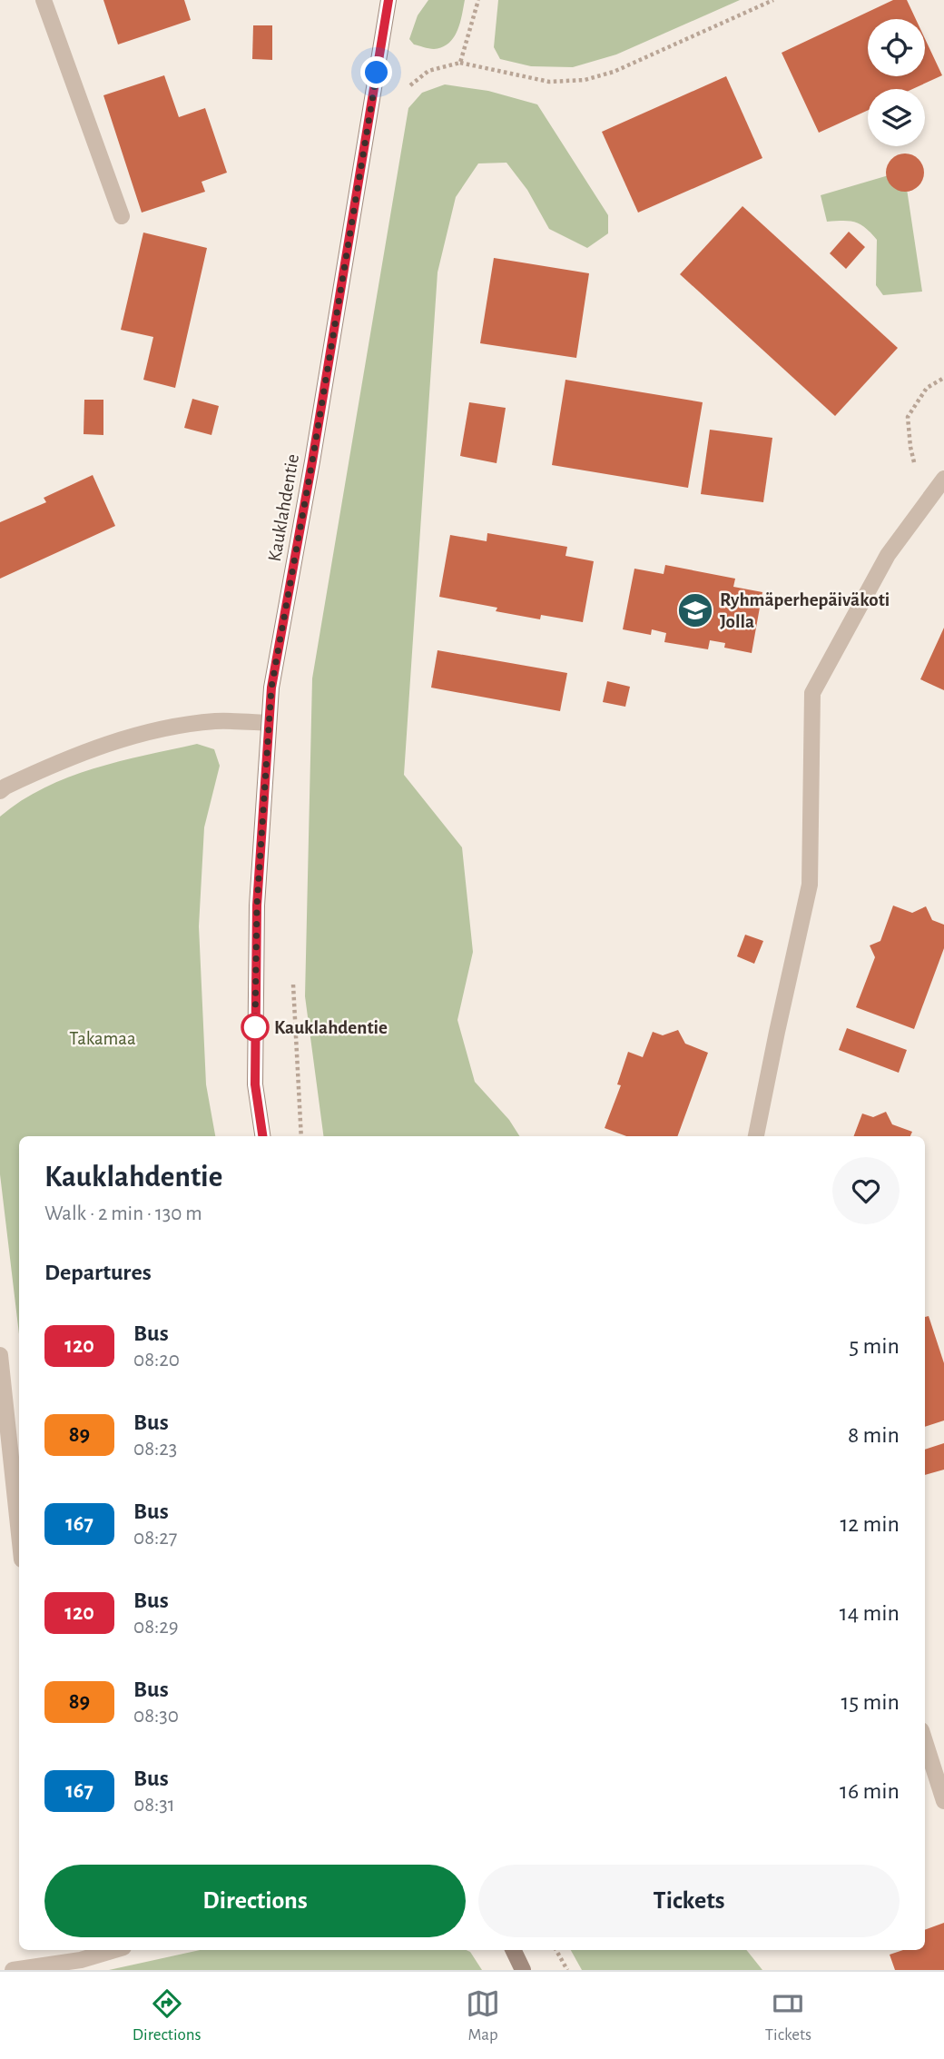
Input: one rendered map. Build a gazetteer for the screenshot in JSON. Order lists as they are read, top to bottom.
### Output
{
  "streets": {
    "street": ["Kauklahdentie"]
  },
  "parks": ["Takamaa"],
  "places": {
    "school or university": ["Ryhmäperhepäiväkoti Jolla"],
    "other": ["Kauklahdentie"]
  },
  "lines": ["bus line 120"],
  "page": {
    "heading": [
      ["Kauklahdentie", "Walk · 2 min · 130 m"],
      "Departures"
    ],
    "list": [
      {
        "mark": "120",
        "name": "Bus",
        "note": "08:20",
        "value": "5 min"
      },
      {
        "mark": "89",
        "name": "Bus",
        "note": "08:23",
        "value": "8 min"
      },
      {
        "mark": "167",
        "name": "Bus",
        "note": "08:27",
        "value": "12 min"
      },
      {
        "mark": "120",
        "name": "Bus",
        "note": "08:29",
        "value": "14 min"
      },
      {
        "mark": "89",
        "name": "Bus",
        "note": "08:30",
        "value": "15 min"
      },
      {
        "mark": "167",
        "name": "Bus",
        "note": "08:31",
        "value": "16 min"
      }
    ],
    "buttons": ["Directions", "Tickets"],
    "tabs": ["Directions", "Map", "Tickets"]
  }
}
